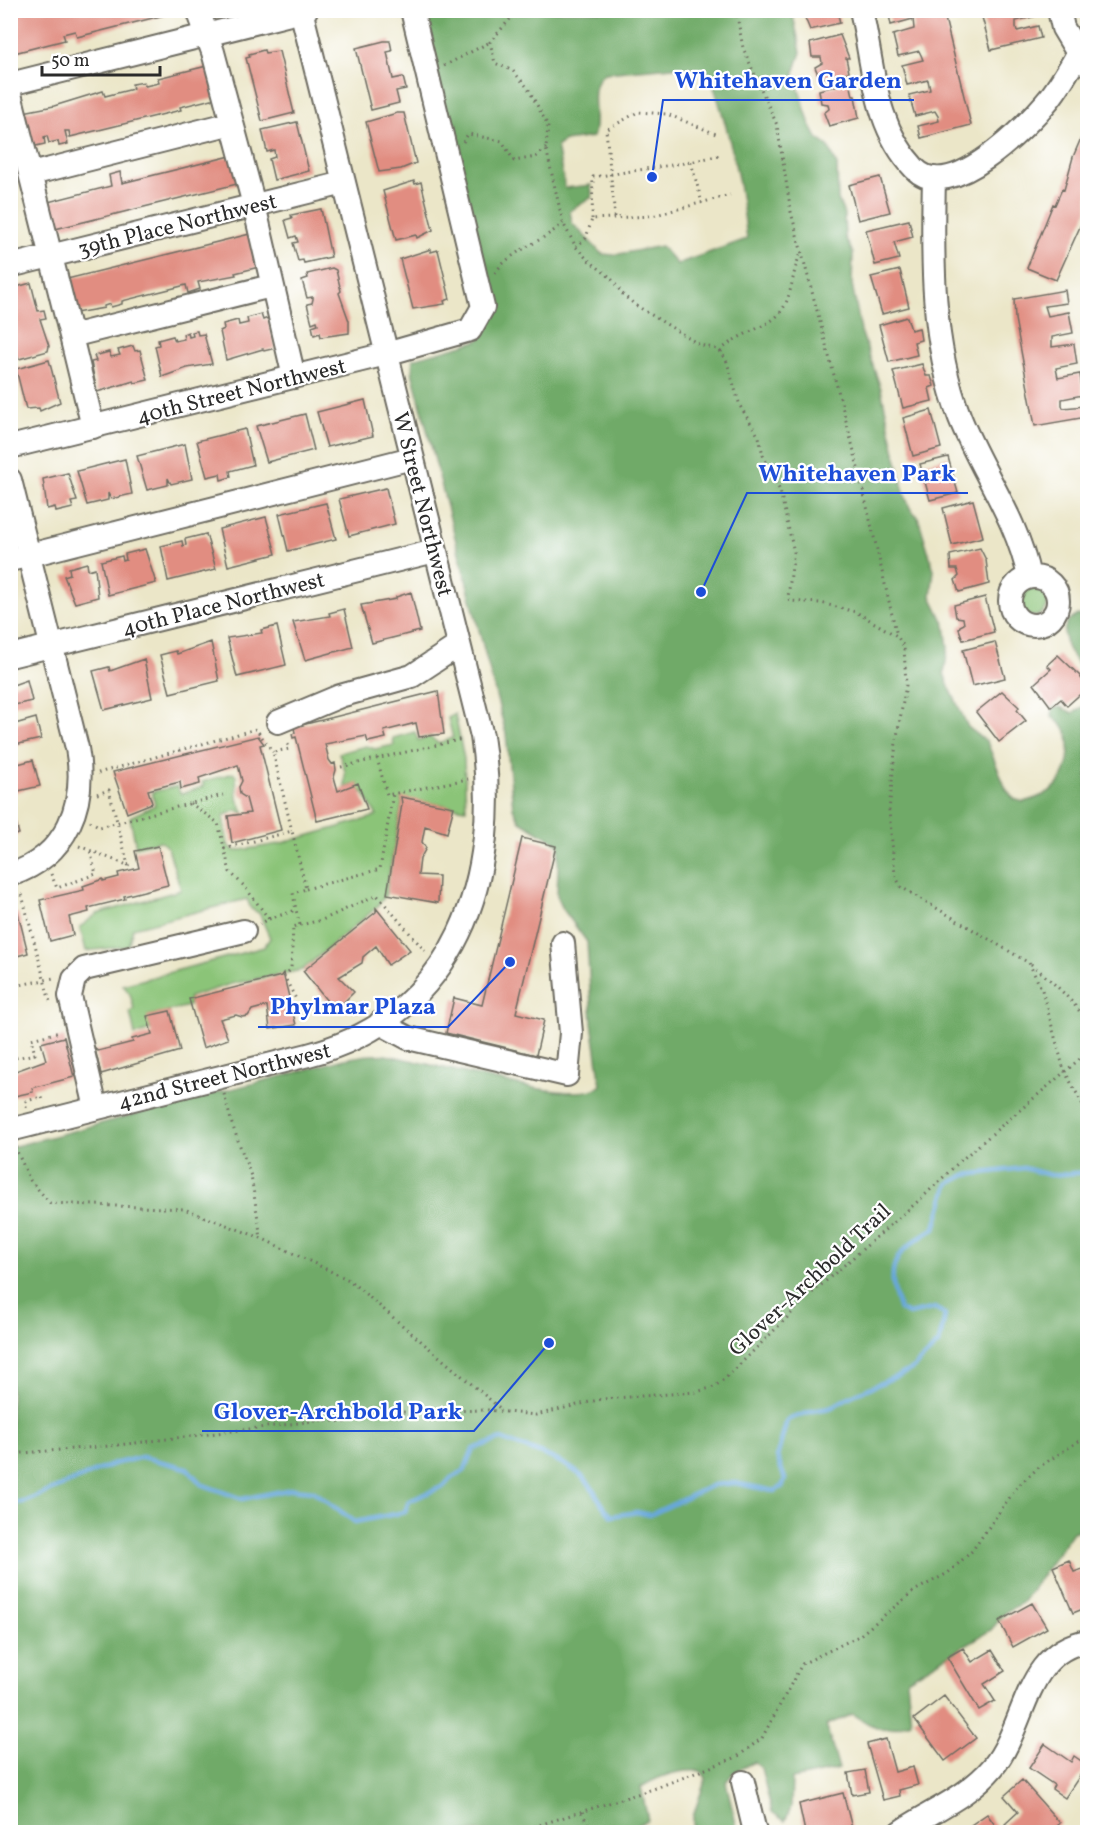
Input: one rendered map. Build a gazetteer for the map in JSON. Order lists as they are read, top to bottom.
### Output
{
  "streets": {
    "street": [
      "39th Place Northwest",
      "40th Street Northwest",
      "W Street Northwest",
      "40th Place Northwest",
      "42nd Street Northwest"
    ],
    "path": ["Glover-Archbold Trail"]
  },
  "crossings": [
    ["39th Place Northwest", "W Street Northwest"],
    ["40th Street Northwest", "W Street Northwest"],
    ["W Street Northwest", "40th Place Northwest"],
    ["W Street Northwest", "42nd Street Northwest"]
  ],
  "places": [
    "Whitehaven Garden",
    "Whitehaven Park",
    "Phylmar Plaza",
    "Glover-Archbold Park"
  ],
  "scale_bar": "50 m"
}
